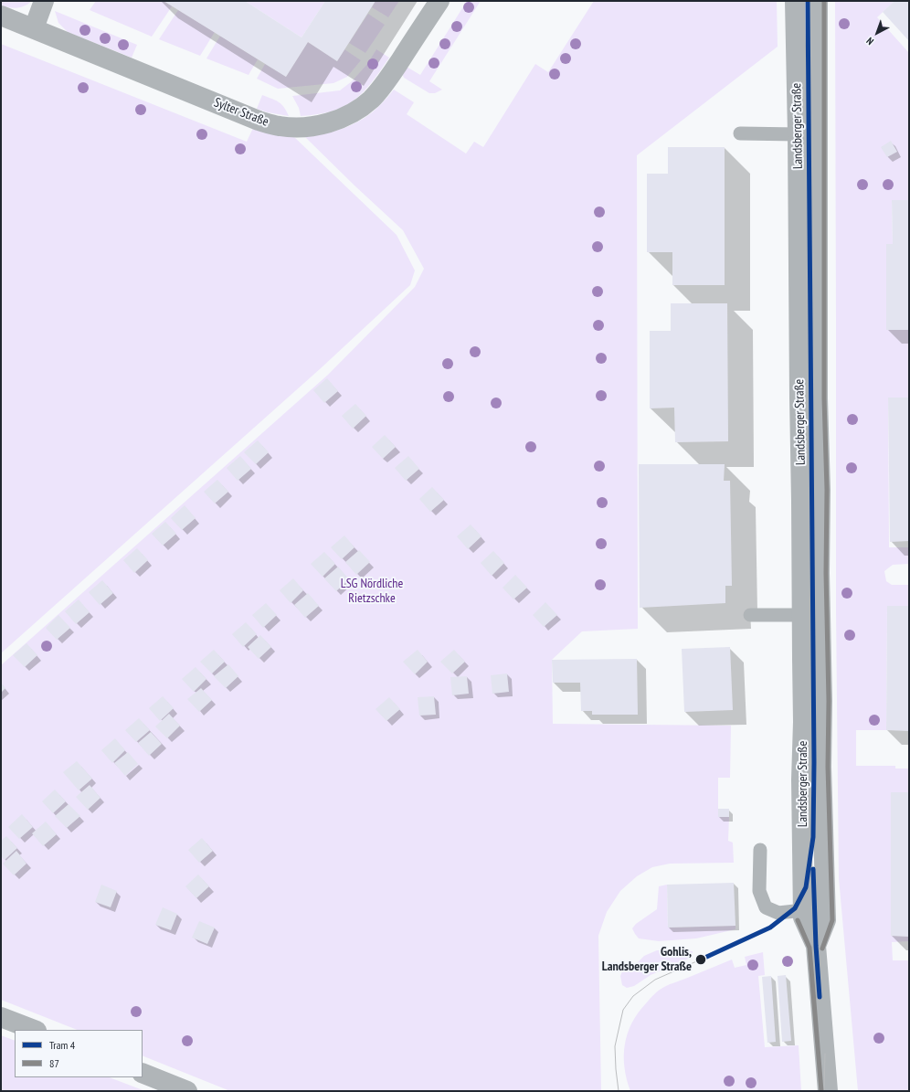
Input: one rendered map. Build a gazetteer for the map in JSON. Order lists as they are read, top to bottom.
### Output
{
  "streets": {
    "street": ["Sylter Straße", "Landsberger Straße"]
  },
  "parks": ["LSG Nördliche Rietzschke"],
  "places": ["Gohlis, Landsberger Straße"],
  "lines": ["tram line 4", "transit line 87"],
  "legend": ["Tram 4", "87"],
  "north": "bottom left"
}
